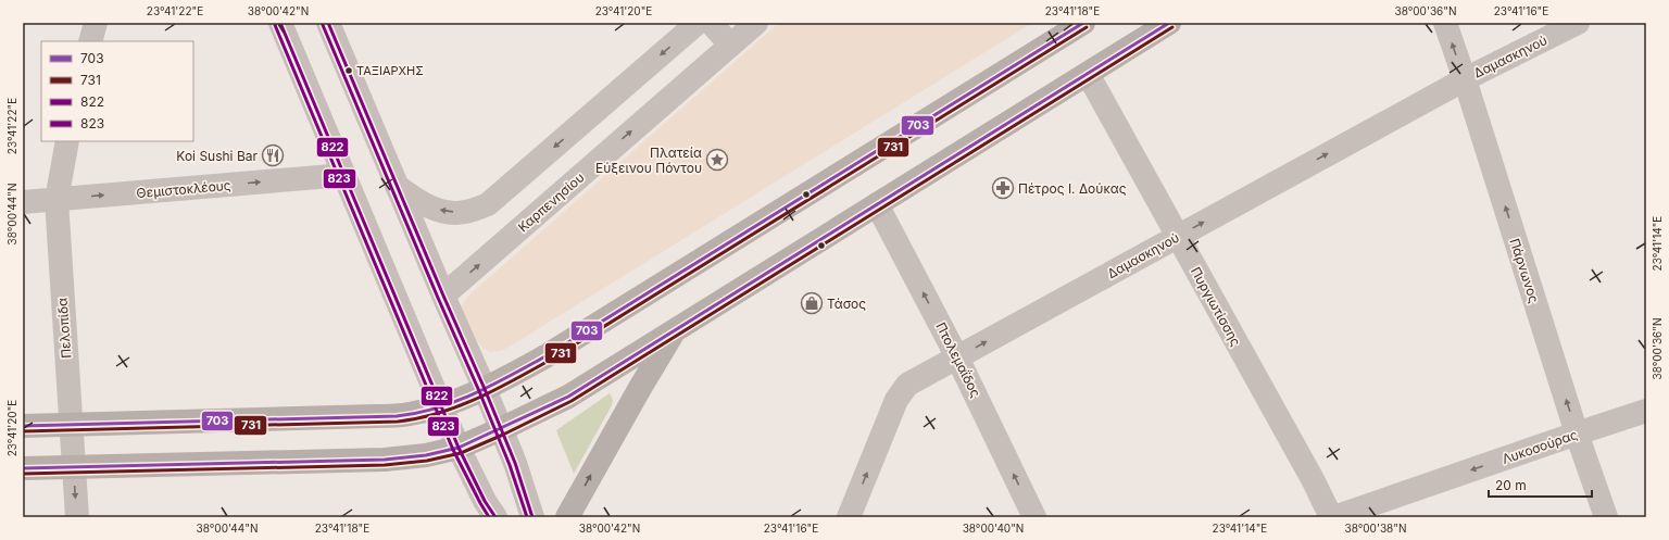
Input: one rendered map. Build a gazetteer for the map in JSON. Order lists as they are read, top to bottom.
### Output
{
  "streets": {
    "street": [
      "Δαμασκηνού",
      "Θεμιστοκλέους",
      "Καρπενησίου",
      "Πάρνωνος",
      "Πυργιωτίσσης",
      "Πελοπίδα",
      "Πτολεμαΐδος",
      "Λυκοσούρας"
    ]
  },
  "crossings": [
    ["Δαμασκηνού", "Πάρνωνος"],
    ["Δαμασκηνού", "Πυργιωτίσσης"],
    ["Δαμασκηνού", "Πτολεμαΐδος"],
    ["Θεμιστοκλέους", "Πελοπίδα"],
    ["Πάρνωνος", "Λυκοσούρας"]
  ],
  "one_way": [
    "Δαμασκηνού",
    "Θεμιστοκλέους",
    "Καρπενησίου",
    "Πάρνωνος",
    "Πτολεμαΐδος",
    "Λυκοσούρας"
  ],
  "places": {
    "other": ["ΤΑΞΙΑΡΧΗΣ"],
    "restaurant": ["Koi Sushi Bar"],
    "place": ["Πλατεία Εύξεινου Πόντου"],
    "pharmacy": ["Πέτρος Ι. Δούκας"],
    "shop": ["Τάσος"]
  },
  "lines": [
    "transit line 703",
    "transit line 822",
    "transit line 823",
    "transit line 731"
  ],
  "legend": [
    "703",
    "731",
    "822",
    "823"
  ],
  "scale_bar": "20 m",
  "coordinates": [
    "23°41'22\"E",
    "38°00'42\"N",
    "23°41'20\"E",
    "23°41'18\"E",
    "38°00'36\"N",
    "23°41'16\"E",
    "38°00'44\"N",
    "23°41'14\"E",
    "38°00'40\"N",
    "38°00'38\"N"
  ]
}
